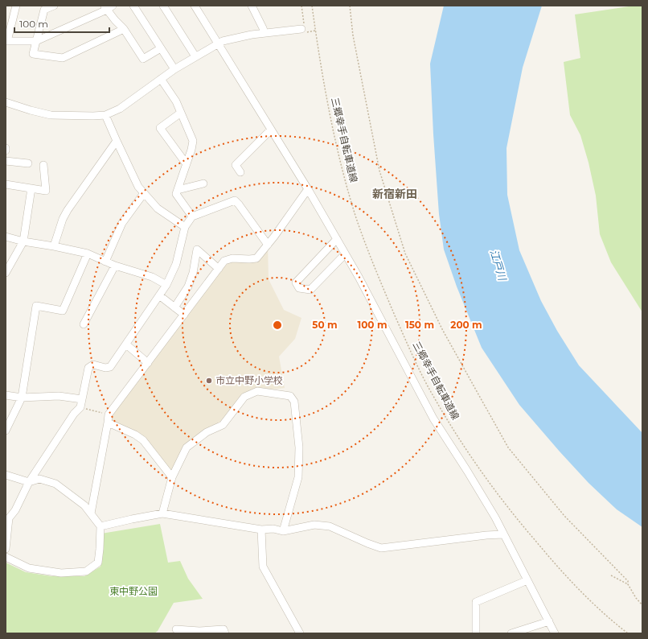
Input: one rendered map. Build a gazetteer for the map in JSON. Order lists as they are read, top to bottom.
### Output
{
  "streets": {
    "path": ["三郷幸手自転車道線"]
  },
  "districts": ["新宿新田"],
  "water": ["江戸川"],
  "parks": ["東中野公園"],
  "places": ["市立中野小学校"],
  "scale_bar": "100 m",
  "rings": [
    "50 m",
    "100 m",
    "150 m",
    "200 m"
  ]
}
